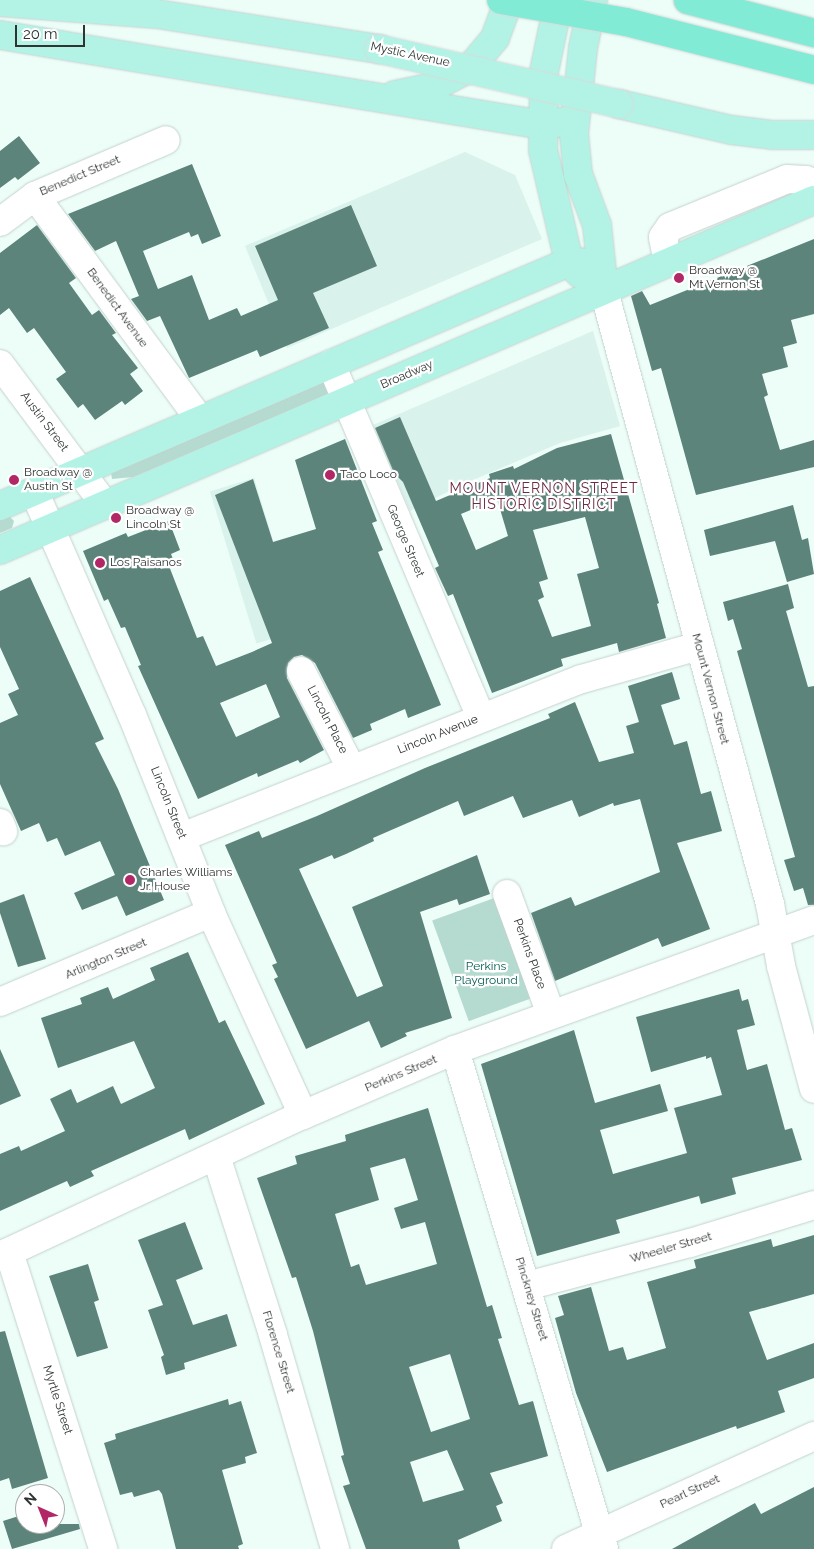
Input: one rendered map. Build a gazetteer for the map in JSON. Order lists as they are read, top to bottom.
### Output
{
  "streets": {
    "main road": ["Mystic Avenue", "Broadway"],
    "street": [
      "Benedict Street",
      "Benedict Avenue",
      "Austin Street",
      "George Street",
      "Mount Vernon Street",
      "Lincoln Place",
      "Lincoln Avenue",
      "Lincoln Street",
      "Perkins Place",
      "Arlington Street",
      "Perkins Street",
      "Wheeler Street",
      "Pinckney Street",
      "Florence Street",
      "Myrtle Street",
      "Pearl Street"
    ]
  },
  "crossings": [
    ["Benedict Street", "Benedict Avenue"],
    ["Broadway", "Austin Street"],
    ["Broadway", "George Street"],
    ["Broadway", "Mount Vernon Street"],
    ["Broadway", "Lincoln Street"],
    ["George Street", "Lincoln Avenue"],
    ["Mount Vernon Street", "Lincoln Avenue"],
    ["Mount Vernon Street", "Perkins Street"],
    ["Lincoln Place", "Lincoln Avenue"],
    ["Lincoln Avenue", "Lincoln Street"],
    ["Lincoln Street", "Arlington Street"],
    ["Lincoln Street", "Perkins Street"],
    ["Perkins Place", "Perkins Street"],
    ["Perkins Street", "Pinckney Street"],
    ["Perkins Street", "Florence Street"],
    ["Perkins Street", "Myrtle Street"],
    ["Wheeler Street", "Pinckney Street"],
    ["Pinckney Street", "Pearl Street"]
  ],
  "districts": ["MOUNT VERNON STREET HISTORIC DISTRICT"],
  "parks": ["Perkins Playground"],
  "places": [
    "Broadway @ Mt Vernon St",
    "Taco Loco",
    "Broadway @ Austin St",
    "Broadway @ Lincoln St",
    "Los Paisanos",
    "Charles Williams Jr. House"
  ],
  "scale_bar": "20 m",
  "north": "top left"
}
